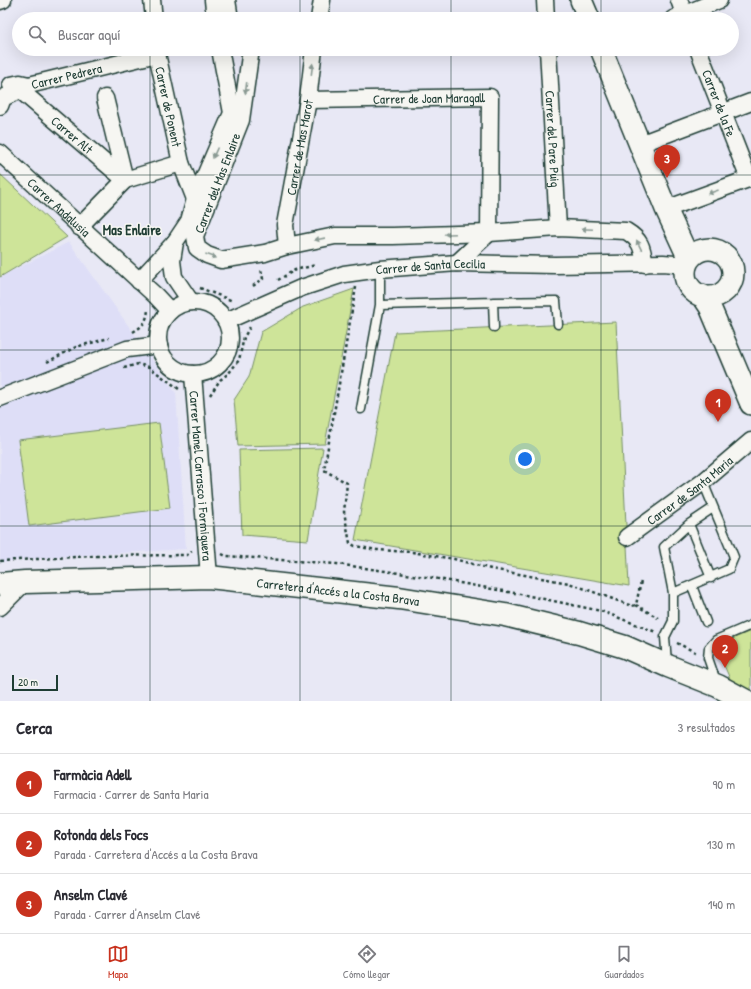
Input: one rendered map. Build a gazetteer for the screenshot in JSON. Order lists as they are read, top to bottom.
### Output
{
  "streets": {
    "main road": ["Carretera d'Accés a la Costa Brava"],
    "street": [
      "Carrer Pedrera",
      "Carrer de Joan Maragall",
      "Carrer de la Fe",
      "Carrer de Ponent",
      "Carrer Alt",
      "Carrer del Pare Puig",
      "Carrer de Mas Marot",
      "Carrer del Mas Enlaire",
      "Carrer Andalusia",
      "Carrer de Santa Cecilia",
      "Carrer Manel Carrasco i Formiguera",
      "Carrer de Santa Maria"
    ]
  },
  "crossings": [
    ["Carrer de Joan Maragall", "Carrer de Mas Marot"],
    ["Carrer de Ponent", "Carrer del Mas Enlaire"],
    ["Carrer de Mas Marot", "Carrer del Mas Enlaire"],
    ["Carrer del Mas Enlaire", "Carrer Andalusia"],
    ["Carrer del Mas Enlaire", "Carrer de Santa Cecilia"],
    ["Carrer del Mas Enlaire", "Carrer Manel Carrasco i Formiguera"],
    ["Carrer Andalusia", "Carrer de Santa Cecilia"],
    ["Carrer Andalusia", "Carrer Manel Carrasco i Formiguera"],
    ["Carrer de Santa Cecilia", "Carrer Manel Carrasco i Formiguera"],
    ["Carrer Manel Carrasco i Formiguera", "Carretera d'Accés a la Costa Brava"]
  ],
  "districts": ["Mas Enlaire"],
  "scale_bar": "20 m",
  "page": {
    "search": "Buscar aquí",
    "pins": ["3", "1", "2"],
    "scale": "20 m",
    "heading": ["Cerca", "3 resultados"],
    "list": [
      {
        "mark": "1",
        "name": "Farmàcia Adell",
        "note": "Farmacia · Carrer de Santa Maria",
        "value": "90 m"
      },
      {
        "mark": "2",
        "name": "Rotonda dels Focs",
        "note": "Parada · Carretera d'Accés a la Costa Brava",
        "value": "130 m"
      },
      {
        "mark": "3",
        "name": "Anselm Clavé",
        "note": "Parada · Carrer d'Anselm Clavé",
        "value": "140 m"
      }
    ],
    "nav": ["Mapa", "Cómo llegar", "Guardados"]
  }
}
